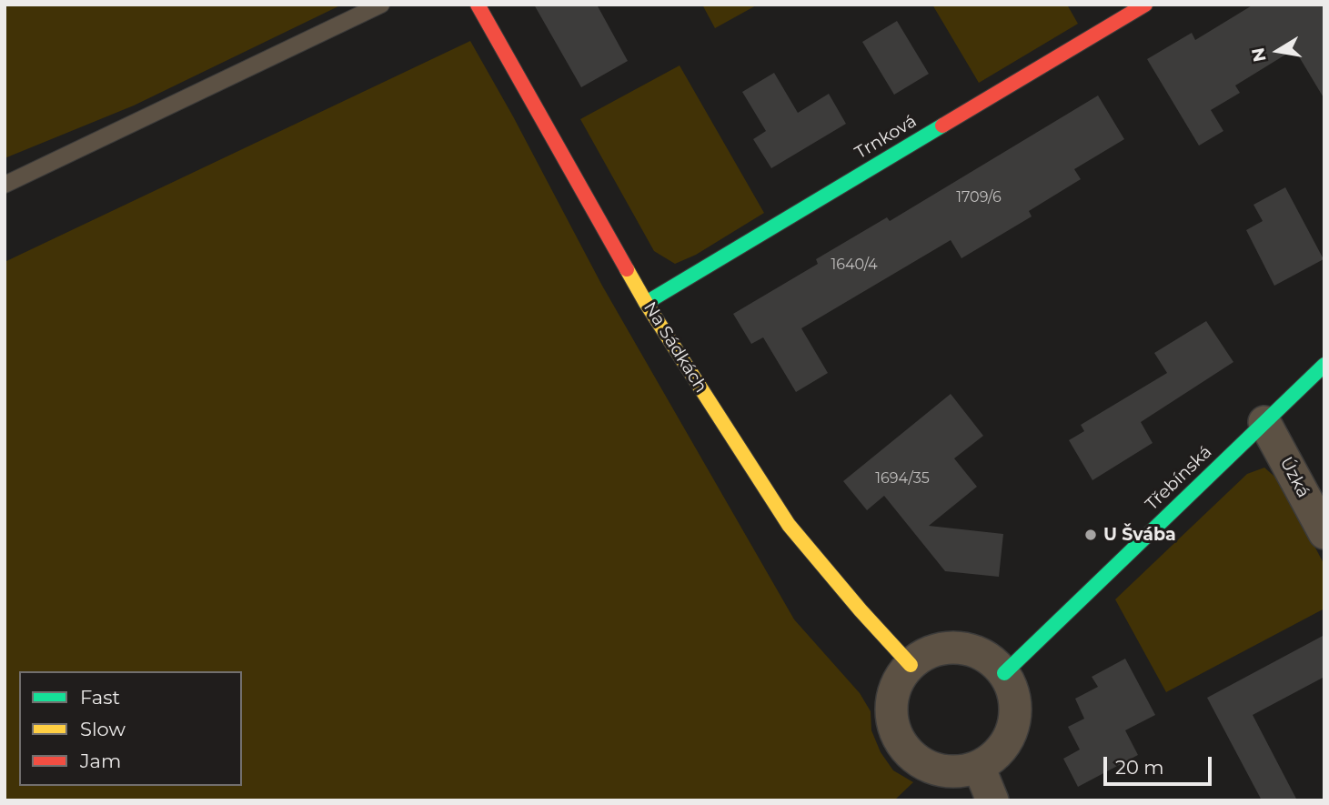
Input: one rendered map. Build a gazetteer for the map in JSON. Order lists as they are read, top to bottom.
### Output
{
  "streets": {
    "street": [
      "Trnková",
      "Na Sádkách",
      "Úzká",
      "Třebínská"
    ]
  },
  "crossings": [
    ["Trnková", "Na Sádkách"],
    ["Na Sádkách", "Třebínská"],
    ["Úzká", "Třebínská"]
  ],
  "places": ["U Švába"],
  "house_numbers": ["1709/6", "1640/4", "1694/35"],
  "legend": ["Fast", "Slow", "Jam"],
  "scale_bar": "20 m",
  "north": "left"
}
